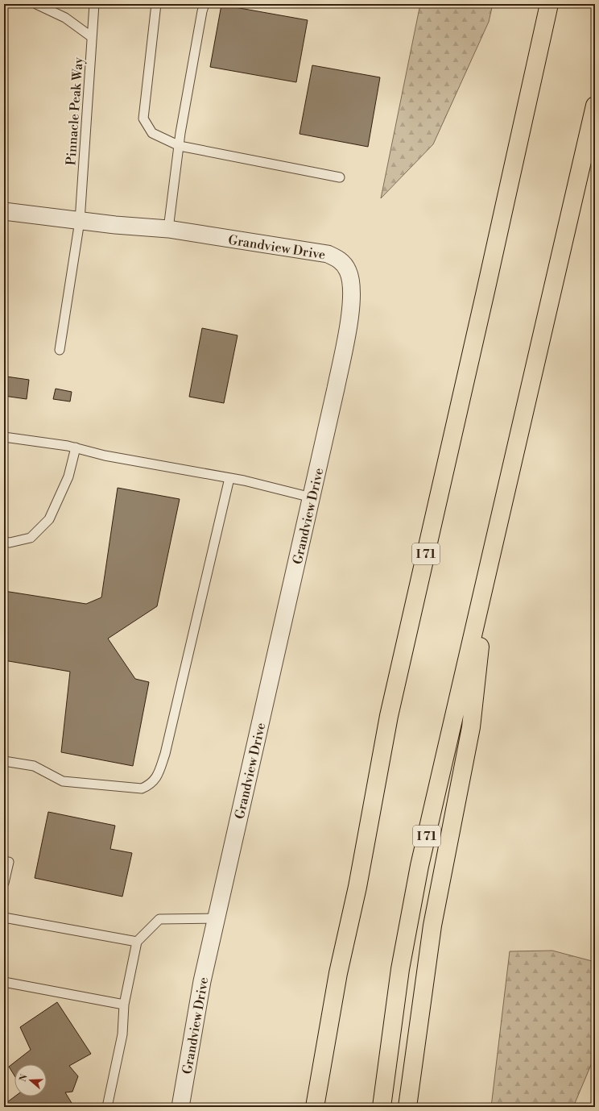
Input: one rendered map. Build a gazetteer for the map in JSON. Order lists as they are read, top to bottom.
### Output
{
  "streets": {
    "highway": ["I 71"],
    "street": ["Grandview Drive"],
    "lane": ["Pinnacle Peak Way"]
  },
  "crossings": [
    ["Pinnacle Peak Way", "Grandview Drive"]
  ],
  "north": "left"
}
